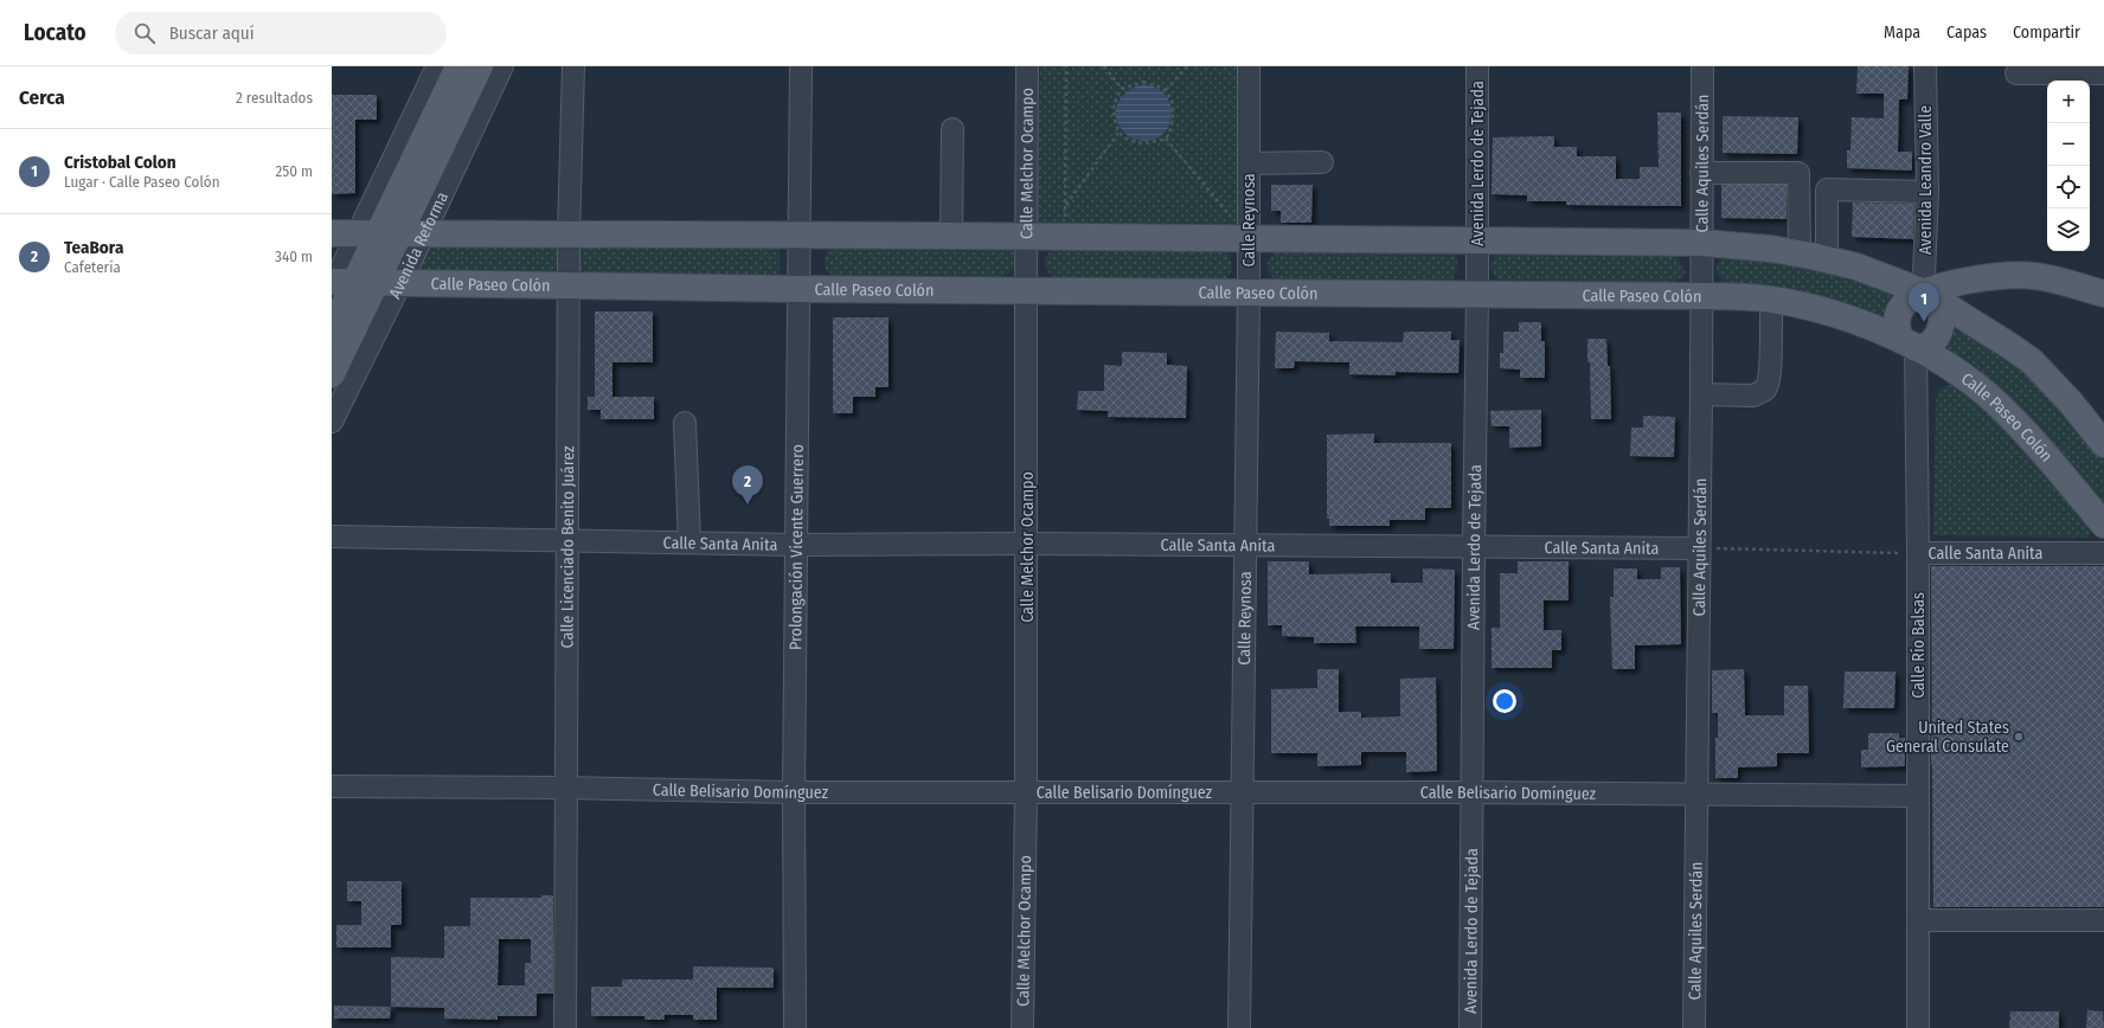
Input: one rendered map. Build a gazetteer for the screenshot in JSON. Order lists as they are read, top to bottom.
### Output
{
  "streets": {
    "main road": ["Avenida Reforma", "Calle Paseo Colón"],
    "street": [
      "Calle Melchor Ocampo",
      "Avenida Lerdo de Tejada",
      "Calle Aquiles Serdán",
      "Avenida Leandro Valle",
      "Calle Reynosa",
      "Calle Santa Anita",
      "Calle Licenciado Benito Juárez",
      "Prolongación Vicente Guerrero",
      "Calle Río Balsas",
      "Calle Belisario Domínguez"
    ]
  },
  "crossings": [
    ["Calle Melchor Ocampo", "Calle Paseo Colón"],
    ["Calle Melchor Ocampo", "Calle Santa Anita"],
    ["Calle Melchor Ocampo", "Calle Belisario Domínguez"],
    ["Avenida Lerdo de Tejada", "Calle Paseo Colón"],
    ["Avenida Lerdo de Tejada", "Calle Santa Anita"],
    ["Avenida Lerdo de Tejada", "Calle Belisario Domínguez"],
    ["Calle Aquiles Serdán", "Calle Paseo Colón"],
    ["Calle Aquiles Serdán", "Calle Santa Anita"],
    ["Calle Aquiles Serdán", "Calle Belisario Domínguez"],
    ["Avenida Leandro Valle", "Calle Paseo Colón"],
    ["Avenida Leandro Valle", "Calle Río Balsas"],
    ["Calle Reynosa", "Calle Paseo Colón"],
    ["Calle Reynosa", "Calle Santa Anita"],
    ["Calle Reynosa", "Calle Belisario Domínguez"],
    ["Avenida Reforma", "Calle Paseo Colón"],
    ["Calle Paseo Colón", "Calle Licenciado Benito Juárez"],
    ["Calle Paseo Colón", "Prolongación Vicente Guerrero"],
    ["Calle Paseo Colón", "Calle Río Balsas"],
    ["Calle Santa Anita", "Calle Licenciado Benito Juárez"],
    ["Calle Santa Anita", "Prolongación Vicente Guerrero"],
    ["Calle Santa Anita", "Calle Río Balsas"],
    ["Calle Licenciado Benito Juárez", "Calle Belisario Domínguez"],
    ["Prolongación Vicente Guerrero", "Calle Belisario Domínguez"],
    ["Calle Río Balsas", "Calle Belisario Domínguez"]
  ],
  "places": ["United States General Consulate"],
  "page": {
    "header": "Locato",
    "search": "Buscar aquí",
    "nav": ["Mapa", "Capas", "Compartir"],
    "heading": ["Cerca", "2 resultados"],
    "map_buttons": ["+", "−"],
    "list": [
      {
        "mark": "1",
        "name": "Cristobal Colon",
        "note": "Lugar · Calle Paseo Colón",
        "value": "250 m"
      },
      {
        "mark": "2",
        "name": "TeaBora",
        "note": "Cafetería",
        "value": "340 m"
      }
    ],
    "pins": ["1", "2"]
  }
}
